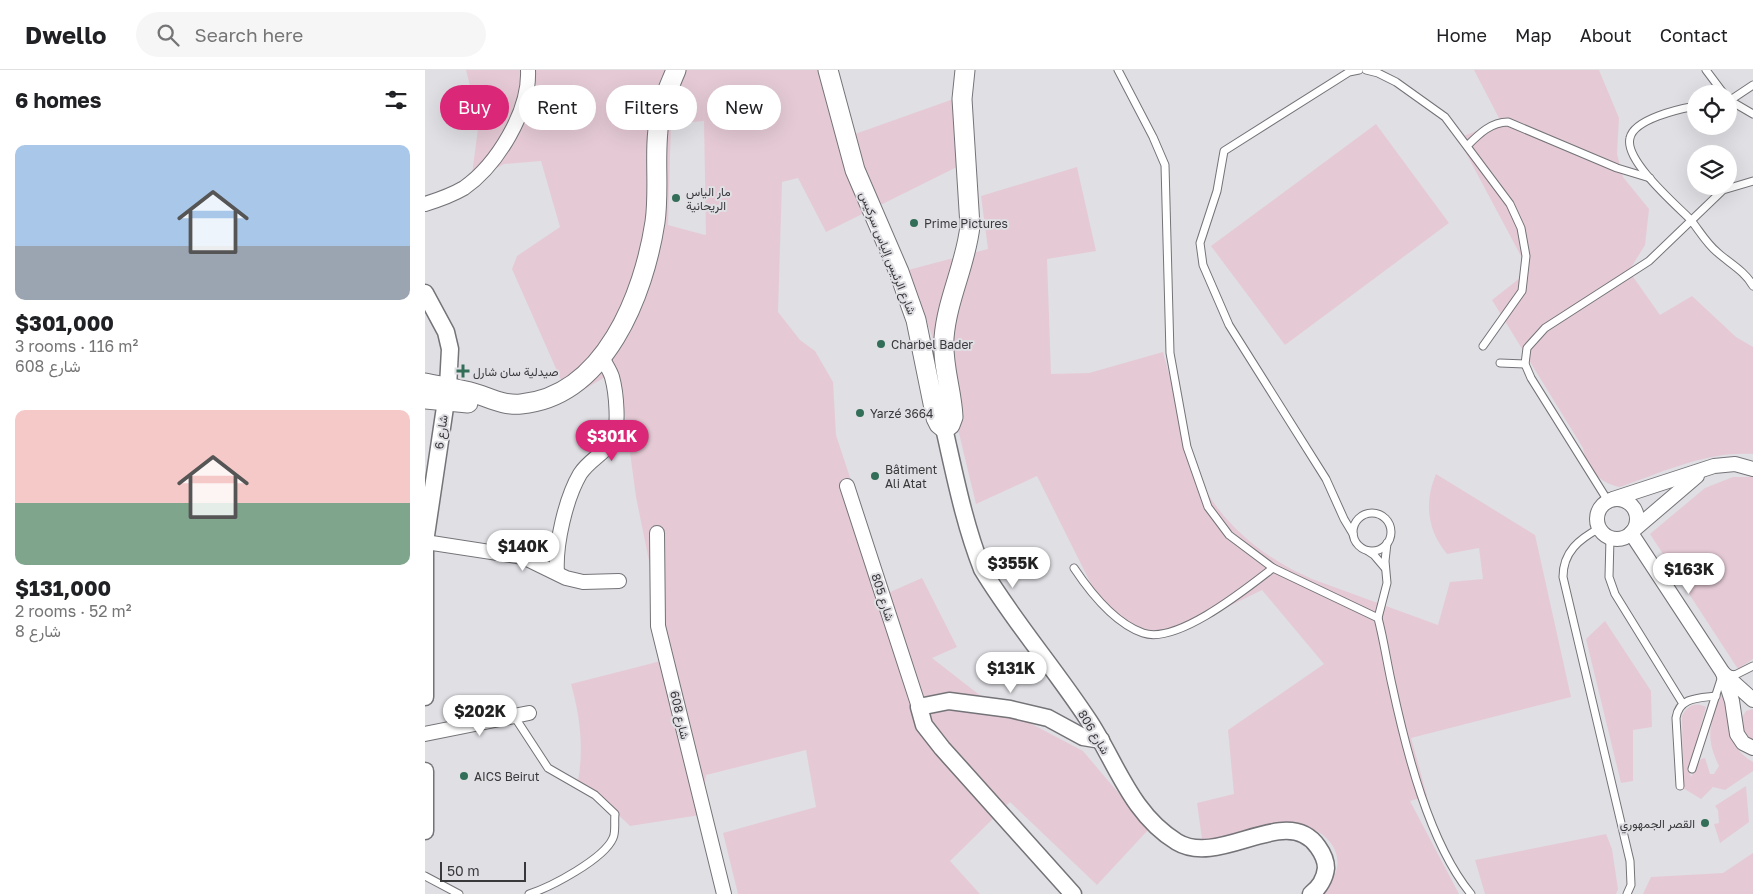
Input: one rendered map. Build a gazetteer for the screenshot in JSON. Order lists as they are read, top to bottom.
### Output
{
  "streets": {
    "main road": ["شارع الرئيس إلياس سركيس"],
    "street": [
      "شارع 6",
      "شارع 805",
      "شارع 608",
      "شارع 806"
    ]
  },
  "crossings": [
    ["شارع الرئيس إلياس سركيس", "شارع 806"]
  ],
  "places": {
    "other": [
      "مار الياس الريحانية",
      "Prime Pictures",
      "Charbel Bader",
      "Yarzé 3664",
      "Bâtiment Ali Atat",
      "AICS Beirut",
      "القصر الجمهوري"
    ],
    "health": ["صيدلية سان شارل"]
  },
  "scale_bar": "50 m",
  "page": {
    "header": "Dwello",
    "search": "Search here",
    "nav": [
      "Home",
      "Map",
      "About",
      "Contact"
    ],
    "heading": "6 homes",
    "chip": [
      "Buy",
      "Rent",
      "Filters",
      "New"
    ],
    "list": [
      {
        "name": "$301,000",
        "note": "3 rooms · 116 m² · شارع 608"
      },
      {
        "name": "$131,000",
        "note": "2 rooms · 52 m² · شارع 8"
      }
    ],
    "price": [
      "$301K",
      "$140K",
      "$355K",
      "$163K",
      "$131K",
      "$202K"
    ],
    "scale": "50 m"
  }
}
